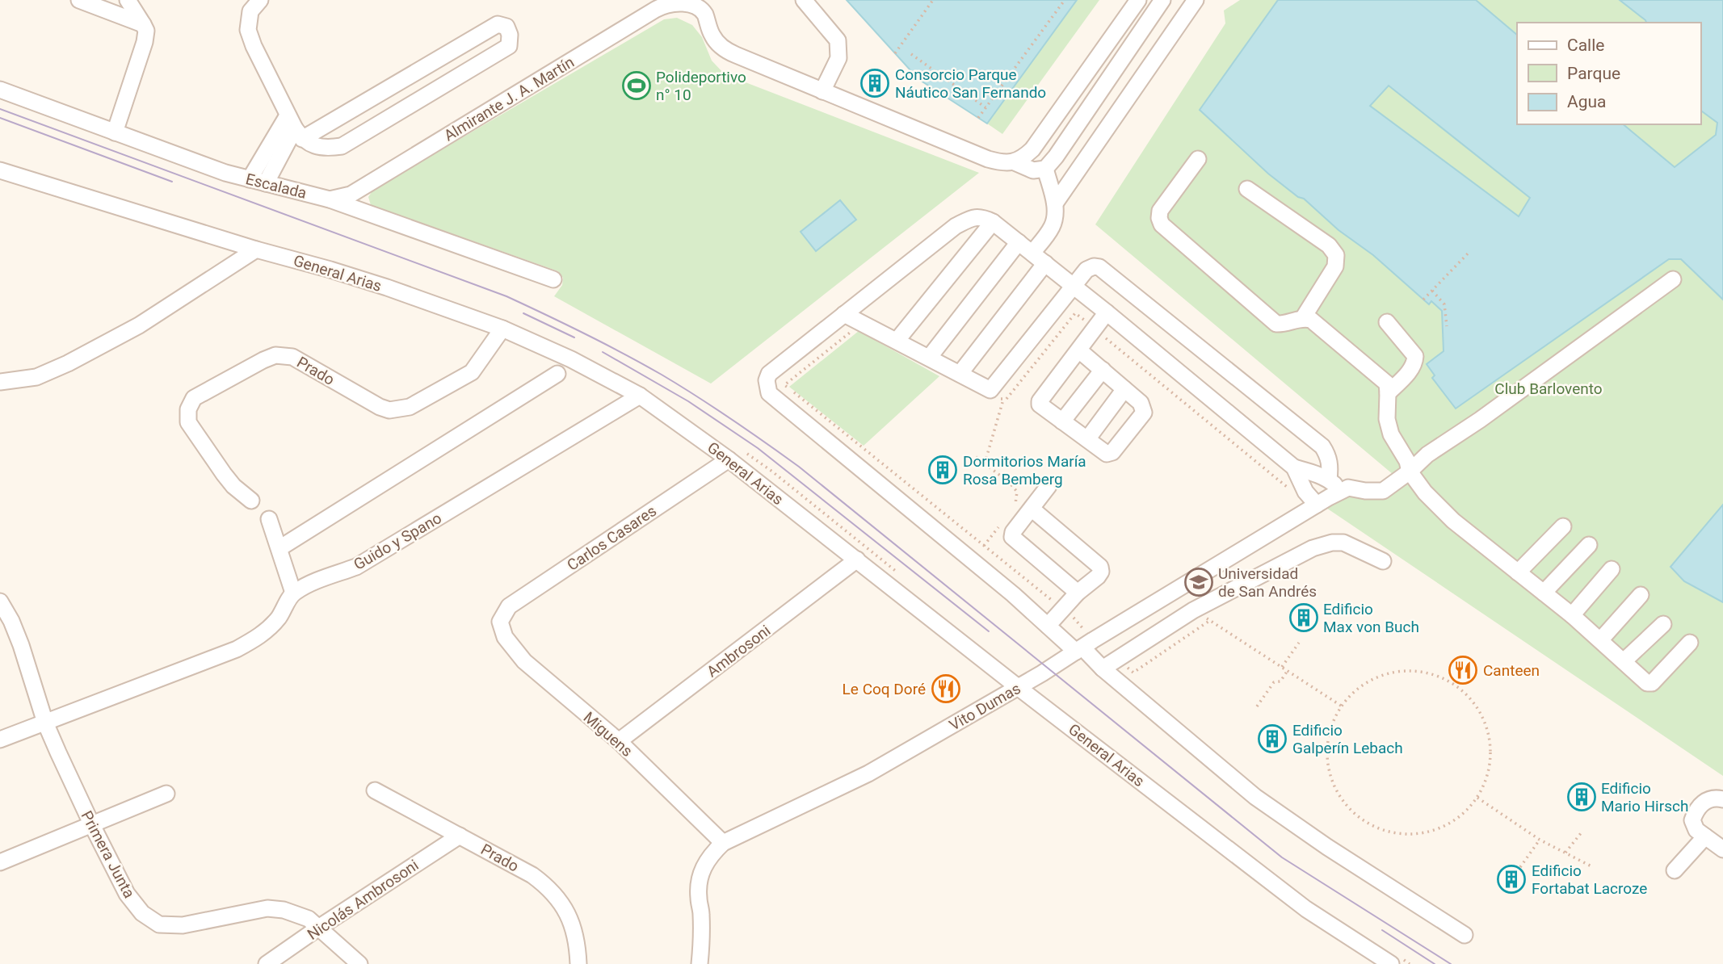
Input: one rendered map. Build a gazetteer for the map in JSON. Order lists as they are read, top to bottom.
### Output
{
  "streets": {
    "street": [
      "Almirante J. A. Martín",
      "Escalada",
      "General Arias",
      "Prado",
      "Carlos Casares",
      "Guido y Spano",
      "Ambrosoni",
      "Vito Dumas",
      "Miguens",
      "Primera Junta",
      "Nicolás Ambrosoni"
    ]
  },
  "crossings": [
    ["Almirante J. A. Martín", "Escalada"],
    ["General Arias", "Prado"],
    ["General Arias", "Carlos Casares"],
    ["General Arias", "Guido y Spano"],
    ["General Arias", "Ambrosoni"],
    ["General Arias", "Vito Dumas"],
    ["Prado", "Nicolás Ambrosoni"],
    ["Carlos Casares", "Miguens"],
    ["Ambrosoni", "Miguens"],
    ["Vito Dumas", "Miguens"],
    ["Primera Junta", "Nicolás Ambrosoni"]
  ],
  "parks": ["Club Barlovento"],
  "places": {
    "building": [
      "Consorcio Parque Náutico San Fernando",
      "Dormitorios María Rosa Bemberg",
      "Edificio Max von Buch",
      "Edificio Galperín Lebach",
      "Edificio Mario Hirsch",
      "Edificio Fortabat Lacroze"
    ],
    "sports": ["Polideportivo n° 10"],
    "school or university": ["Universidad de San Andrés"],
    "restaurant": ["Canteen", "Le Coq Doré"]
  },
  "legend": ["Calle", "Parque", "Agua"]
}
